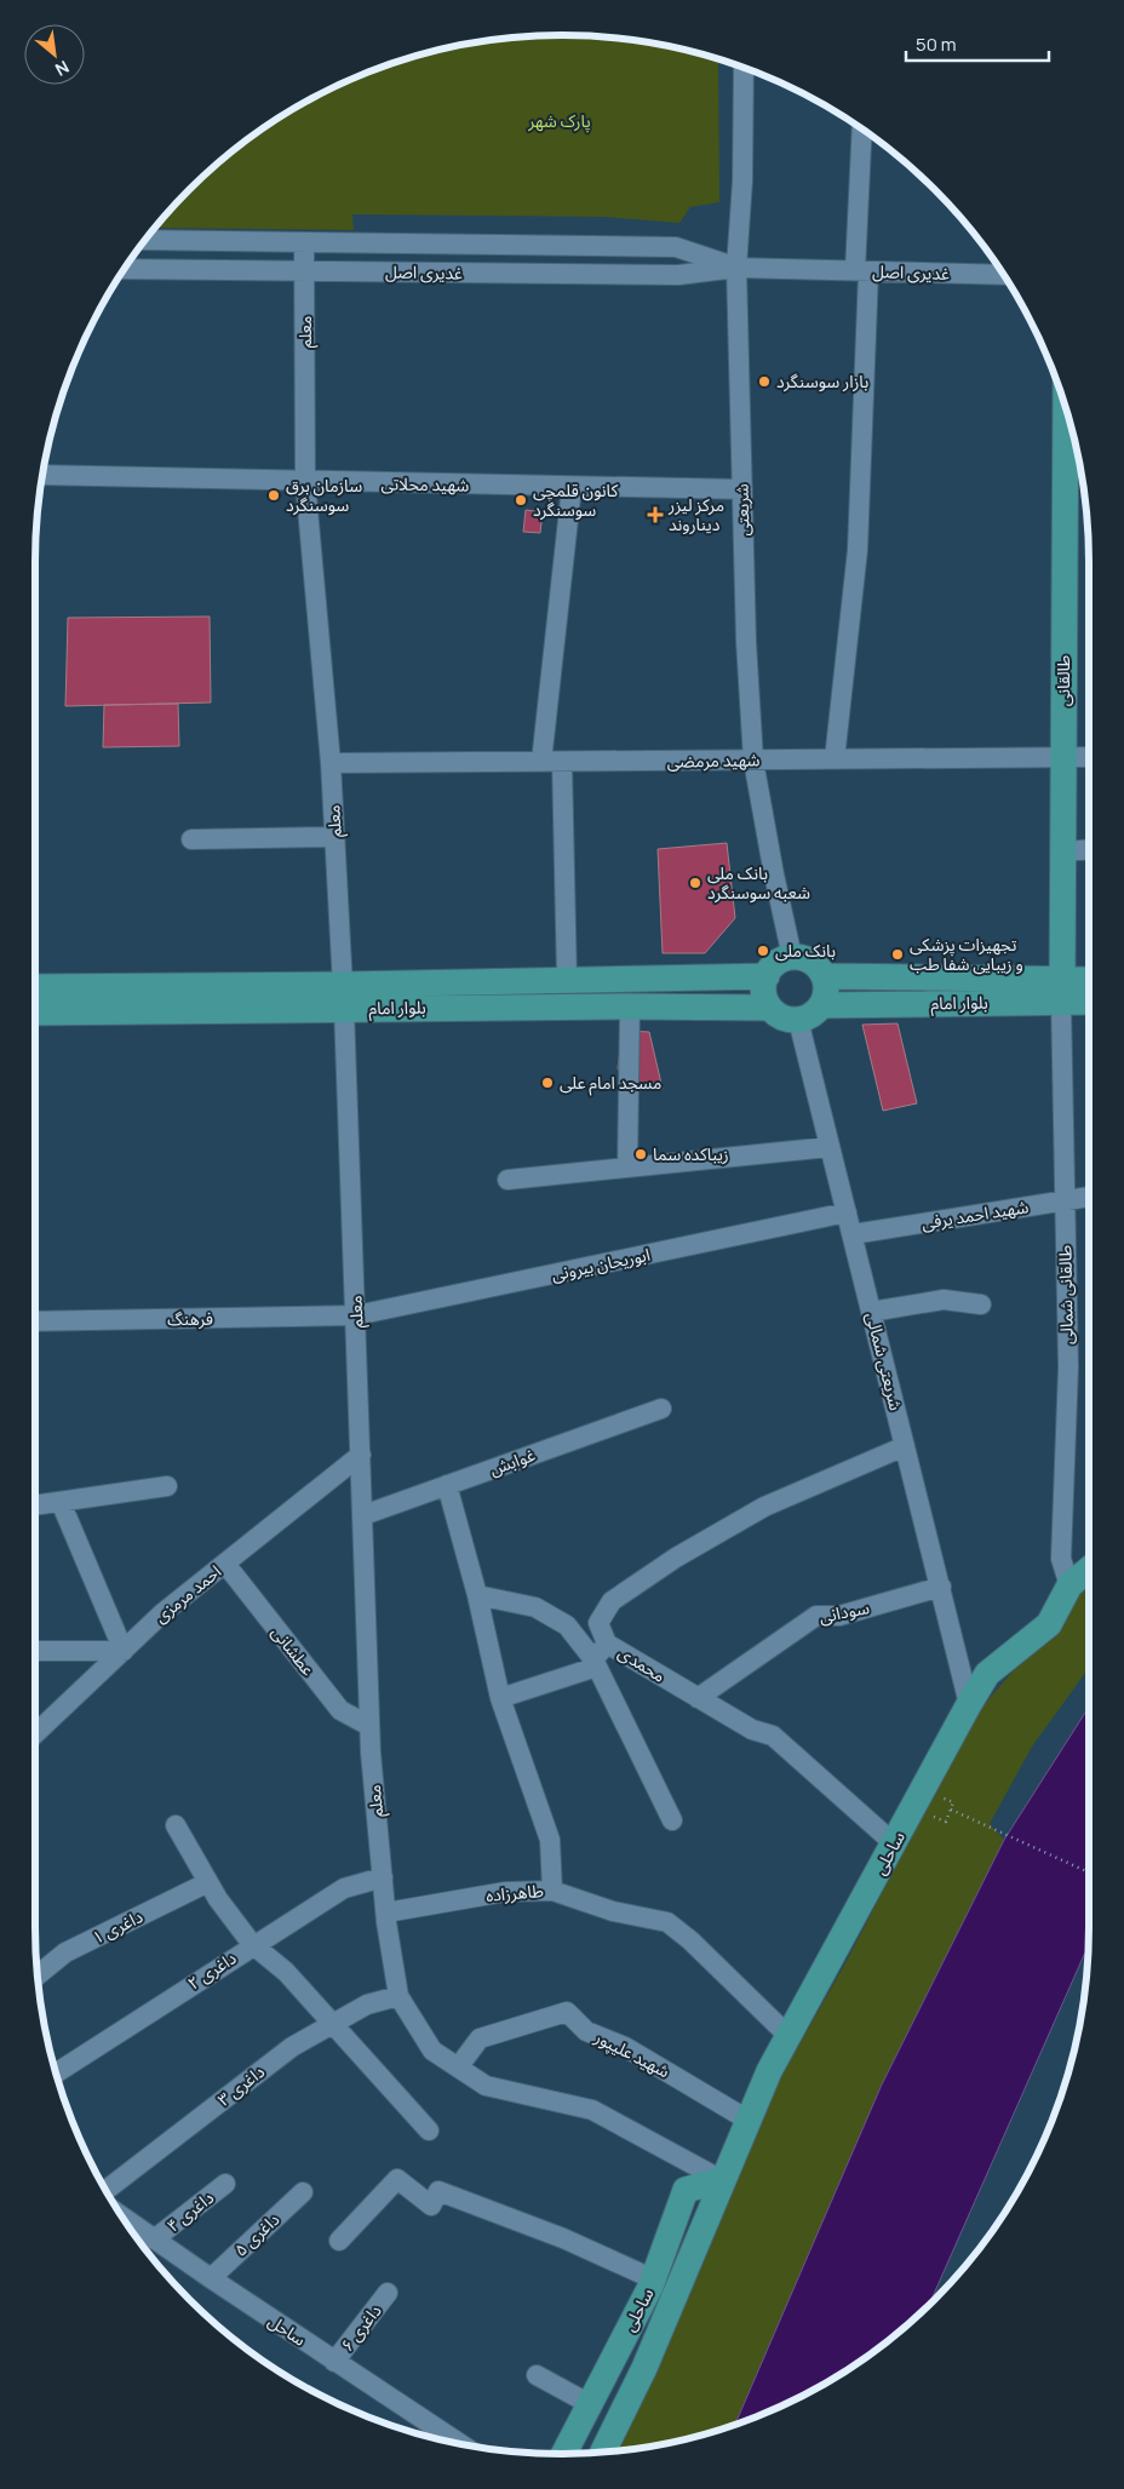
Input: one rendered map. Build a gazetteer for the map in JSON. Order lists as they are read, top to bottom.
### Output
{
  "streets": {
    "main road": ["طالقانی", "بلوار امام", "ساحلی"],
    "street": [
      "غدیری اصل",
      "معلم",
      "شهید محلاتی",
      "شریعتی",
      "شهید مرمضی",
      "شهید احمد یرفی",
      "ابوریحان بیرونی",
      "طالقانی شمالی",
      "فرهنگ",
      "شریعتی شمالی",
      "غوابش",
      "احمد مرمزی",
      "سودانی",
      "عطشانی",
      "محمدی",
      "طاهرزاده",
      "داغری ۱",
      "داغری ۲",
      "شهید علیپور",
      "داغری ۳",
      "داغری ۴",
      "داغری ۵",
      "داغری ۶",
      "ساحل"
    ]
  },
  "crossings": [
    ["غدیری اصل", "معلم"],
    ["غدیری اصل", "شریعتی"],
    ["معلم", "شهید محلاتی"],
    ["معلم", "شهید مرمضی"],
    ["معلم", "بلوار امام"],
    ["معلم", "ابوریحان بیرونی"],
    ["معلم", "فرهنگ"],
    ["معلم", "غوابش"],
    ["معلم", "احمد مرمزی"],
    ["معلم", "عطشانی"],
    ["معلم", "ساحلی"],
    ["معلم", "طاهرزاده"],
    ["معلم", "داغری ۲"],
    ["معلم", "شهید علیپور"],
    ["معلم", "داغری ۳"],
    ["شهید محلاتی", "شریعتی"],
    ["شریعتی", "شهید مرمضی"],
    ["شریعتی", "بلوار امام"],
    ["شریعتی", "شریعتی شمالی"],
    ["طالقانی", "شهید مرمضی"],
    ["طالقانی", "بلوار امام"],
    ["طالقانی", "طالقانی شمالی"],
    ["بلوار امام", "طالقانی شمالی"],
    ["بلوار امام", "شریعتی شمالی"],
    ["شهید احمد یرفی", "طالقانی شمالی"],
    ["شهید احمد یرفی", "شریعتی شمالی"],
    ["ابوریحان بیرونی", "فرهنگ"],
    ["ابوریحان بیرونی", "شریعتی شمالی"],
    ["طالقانی شمالی", "ساحلی"],
    ["شریعتی شمالی", "سودانی"],
    ["شریعتی شمالی", "محمدی"],
    ["شریعتی شمالی", "ساحلی"],
    ["غوابش", "طاهرزاده"],
    ["احمد مرمزی", "عطشانی"],
    ["سودانی", "محمدی"],
    ["محمدی", "ساحلی"],
    ["ساحلی", "شهید علیپور"],
    ["داغری ۴", "ساحل"],
    ["داغری ۵", "ساحل"],
    ["داغری ۶", "ساحل"]
  ],
  "parks": ["پارک شهر"],
  "places": {
    "other": [
      "بازار سوسنگرد",
      "سازمان برق سوسنگرد",
      "کانون قلمچی سوسنگرد",
      "بانک ملی شعبه سوسنگرد",
      "بانک ملی",
      "تجهیزات پزشکی و زیبایی شفا طب",
      "مسجد امام علی",
      "زیباکده سما"
    ],
    "health": ["مرکز لیزر دیناروند"]
  },
  "scale_bar": "50 m",
  "north": "bottom right"
}
